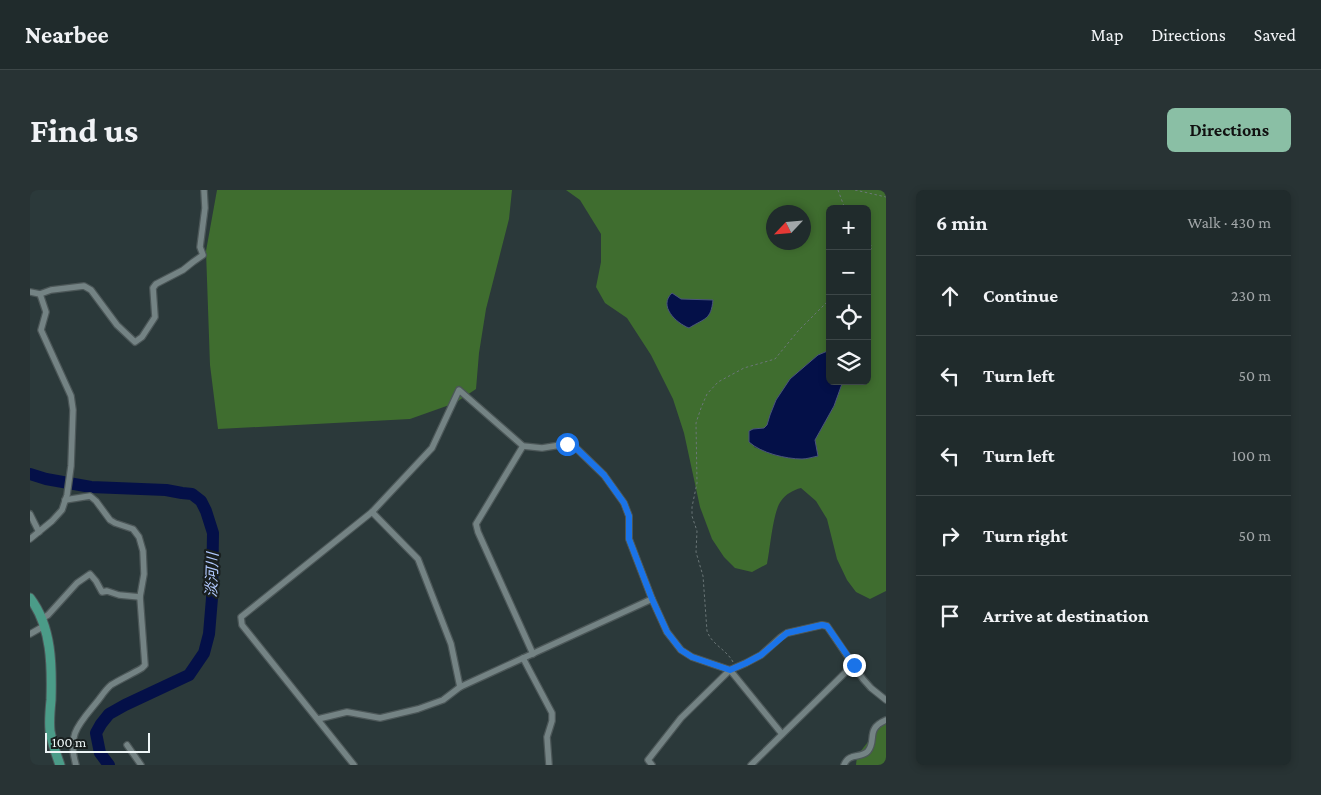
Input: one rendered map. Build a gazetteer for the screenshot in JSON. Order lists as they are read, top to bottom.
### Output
{
  "water": ["淡河川"],
  "scale_bar": "100 m",
  "north": "bottom left",
  "page": {
    "header": "Nearbee",
    "nav": ["Map", "Directions", "Saved"],
    "buttons": "Directions",
    "title": "Find us",
    "heading": ["6 min", "Walk · 430 m"],
    "map_buttons": ["+", "−"],
    "list": [
      ["Continue", "230 m"],
      ["Turn left", "50 m"],
      ["Turn left", "100 m"],
      ["Turn right", "50 m"],
      "Arrive at destination"
    ],
    "scale": "100 m"
  }
}
